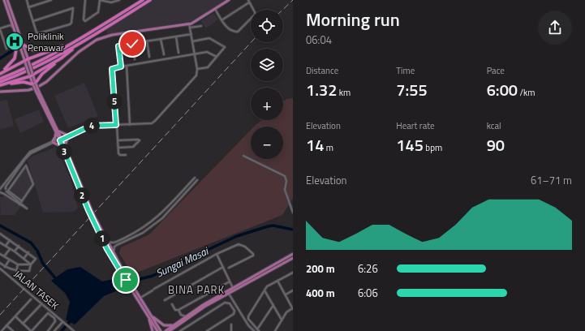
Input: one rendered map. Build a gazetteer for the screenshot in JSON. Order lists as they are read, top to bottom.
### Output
{
  "streets": {
    "street": ["JALAN TASEK"]
  },
  "districts": ["BINA PARK"],
  "water": ["Sungai Masai"],
  "places": {
    "hospital": ["Poliklinik Penawar"]
  },
  "page": {
    "heading": ["Morning run", "06:04"],
    "map_buttons": ["+", "−"],
    "stats": [
      ["Distance", "1.32 km"],
      ["Time", "7:55"],
      ["Pace", "6:00 /km"],
      ["Elevation", "14 m"],
      ["Heart rate", "145 bpm"],
      ["kcal", "90"]
    ],
    "pins": [
      "5",
      "4",
      "3",
      "2",
      "1"
    ],
    "chart": ["Elevation", "61–71 m"],
    "list": [
      {
        "name": "200 m",
        "note": "6:26"
      },
      {
        "name": "400 m",
        "note": "6:06"
      }
    ]
  }
}
